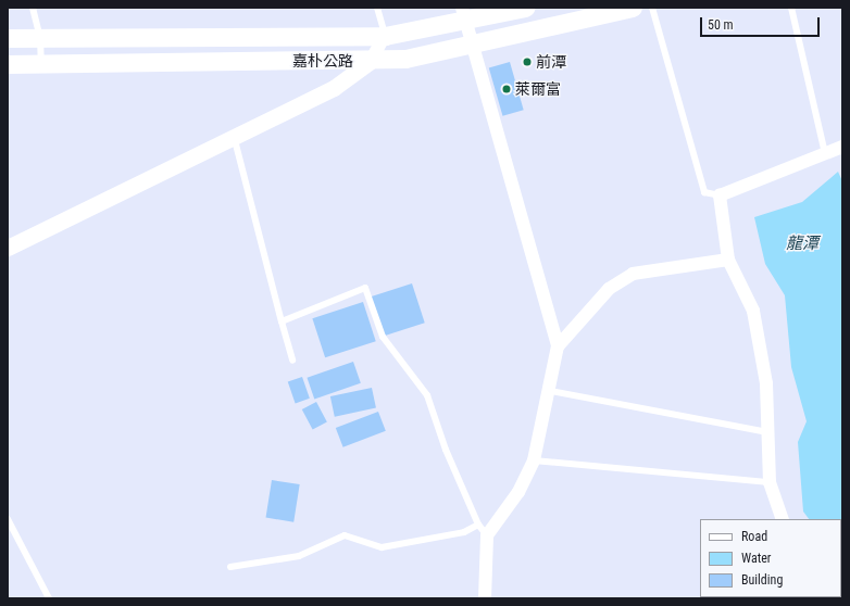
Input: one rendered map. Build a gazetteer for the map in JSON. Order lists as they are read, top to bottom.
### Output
{
  "streets": {
    "main road": ["嘉朴公路"]
  },
  "water": ["龍潭"],
  "places": ["前潭", "萊爾富"],
  "legend": ["Road", "Water", "Building"],
  "scale_bar": "50 m"
}
